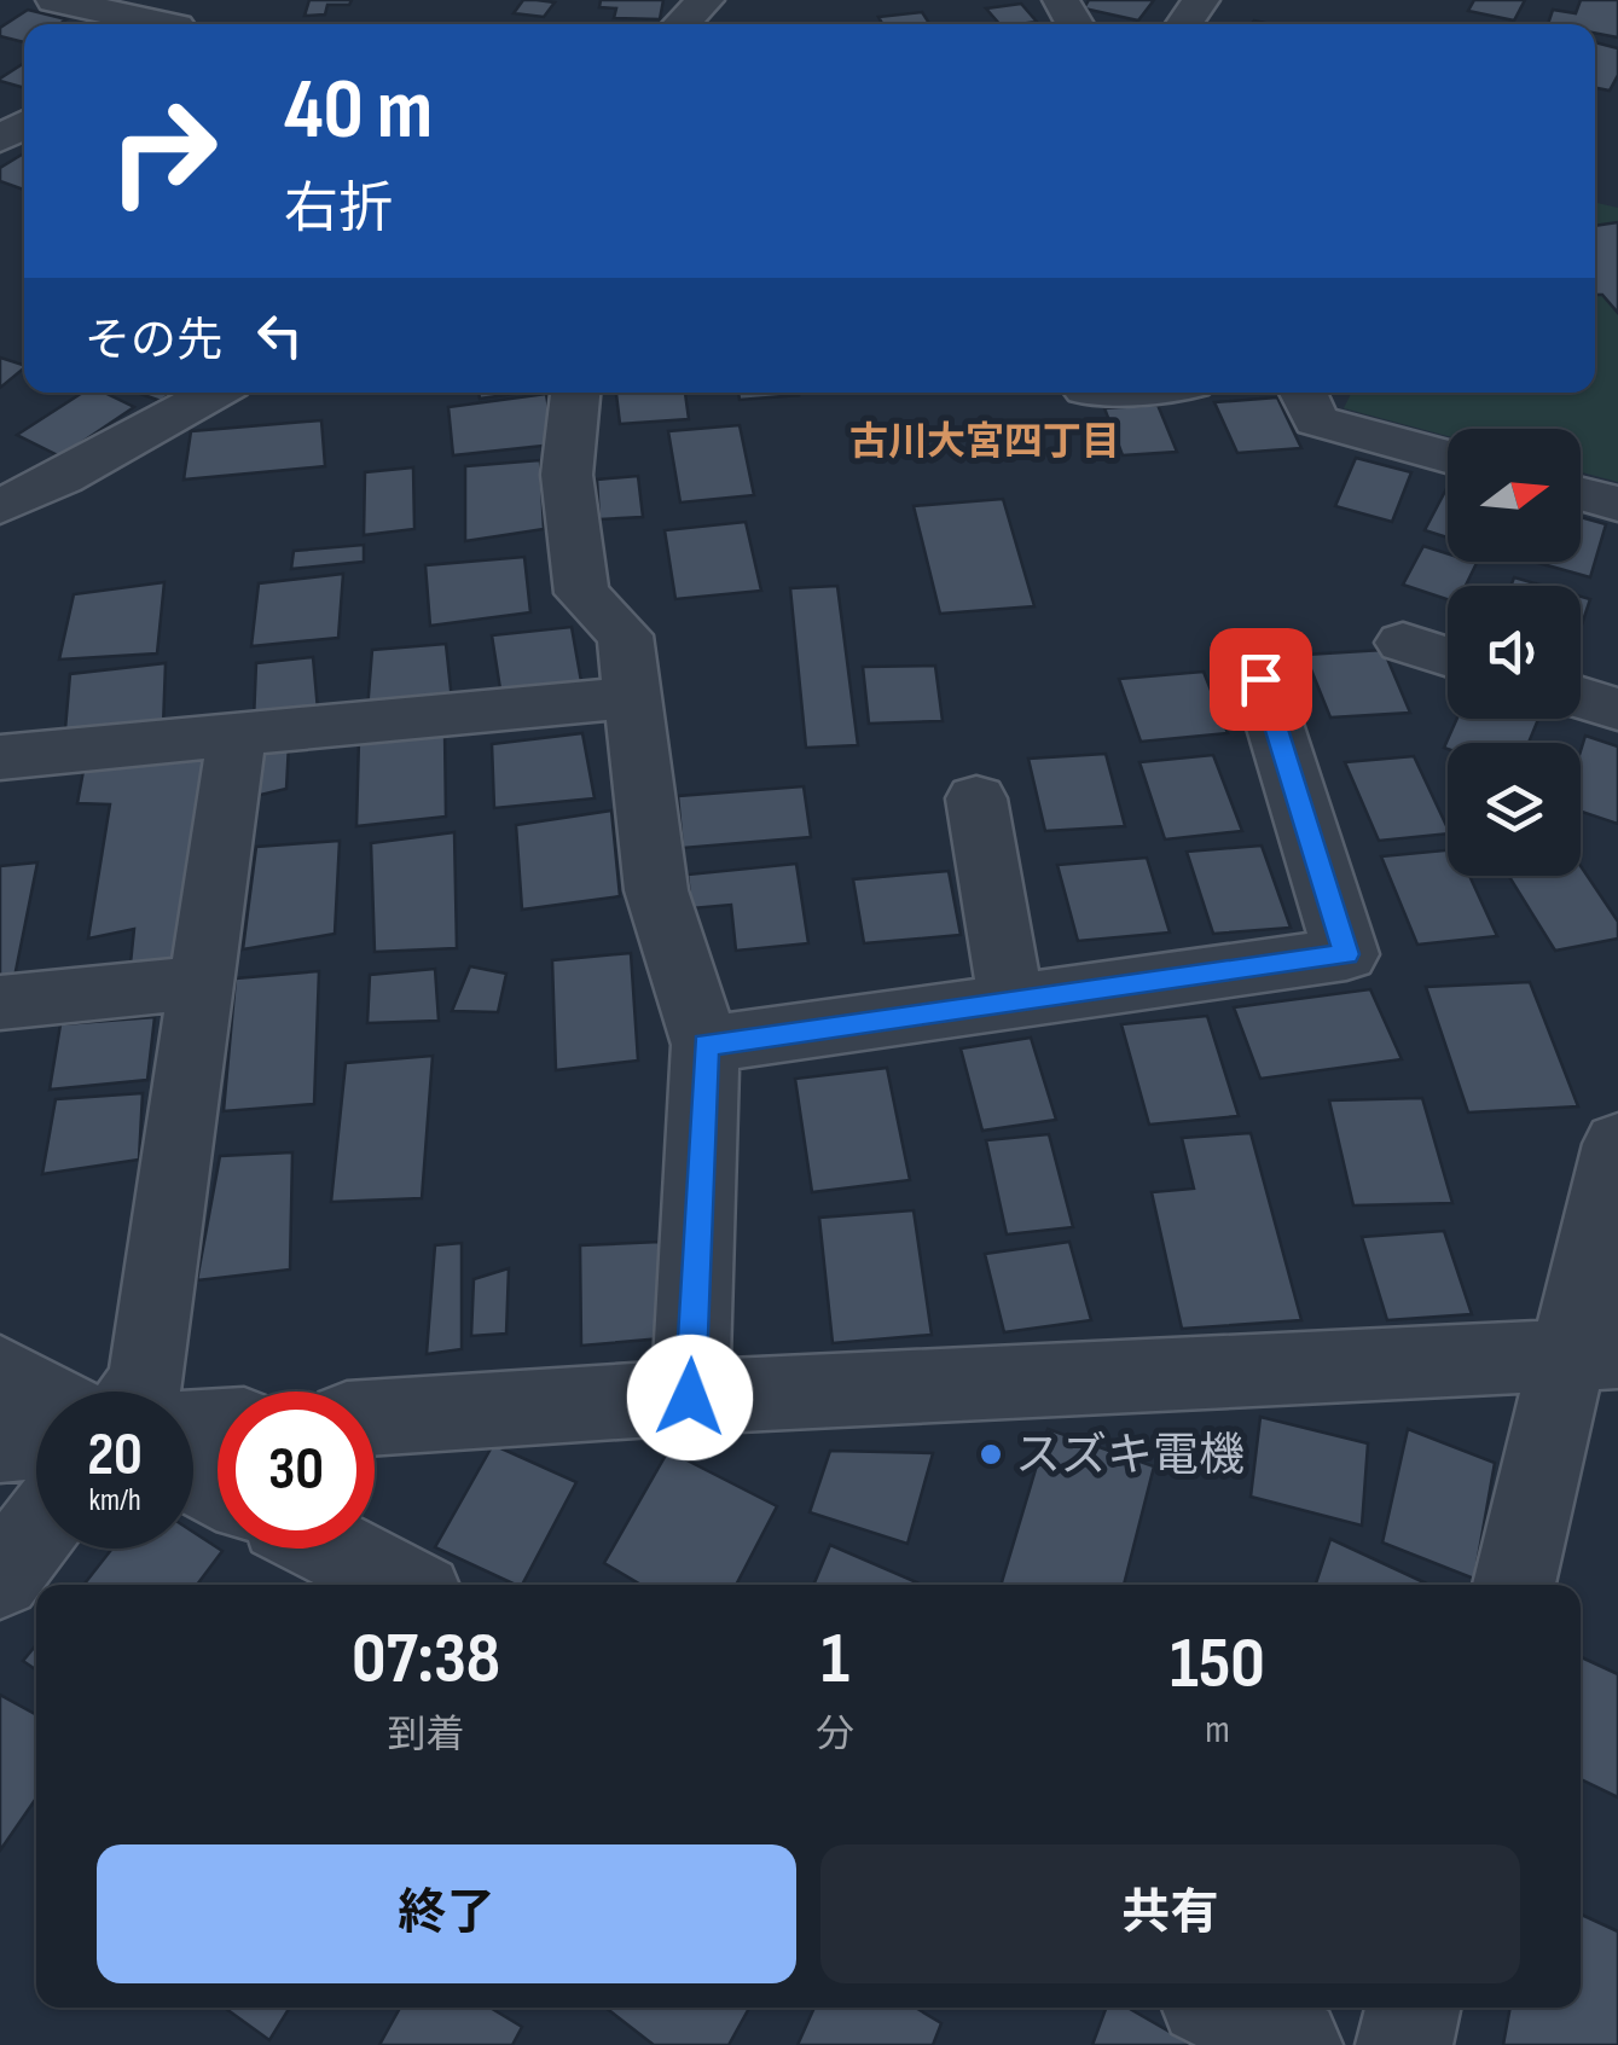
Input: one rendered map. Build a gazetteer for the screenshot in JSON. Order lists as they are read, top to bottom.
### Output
{
  "districts": ["古川大宮四丁目"],
  "places": ["スズキ電機"],
  "north": "right",
  "page": {
    "turn": ["40 m", "右折"],
    "then": "その先",
    "speed": "20 km/h",
    "limit": "30",
    "eta": [
      "07:38",
      "到着",
      "1",
      "分",
      "150",
      "m"
    ],
    "buttons": ["終了", "共有"]
  }
}
